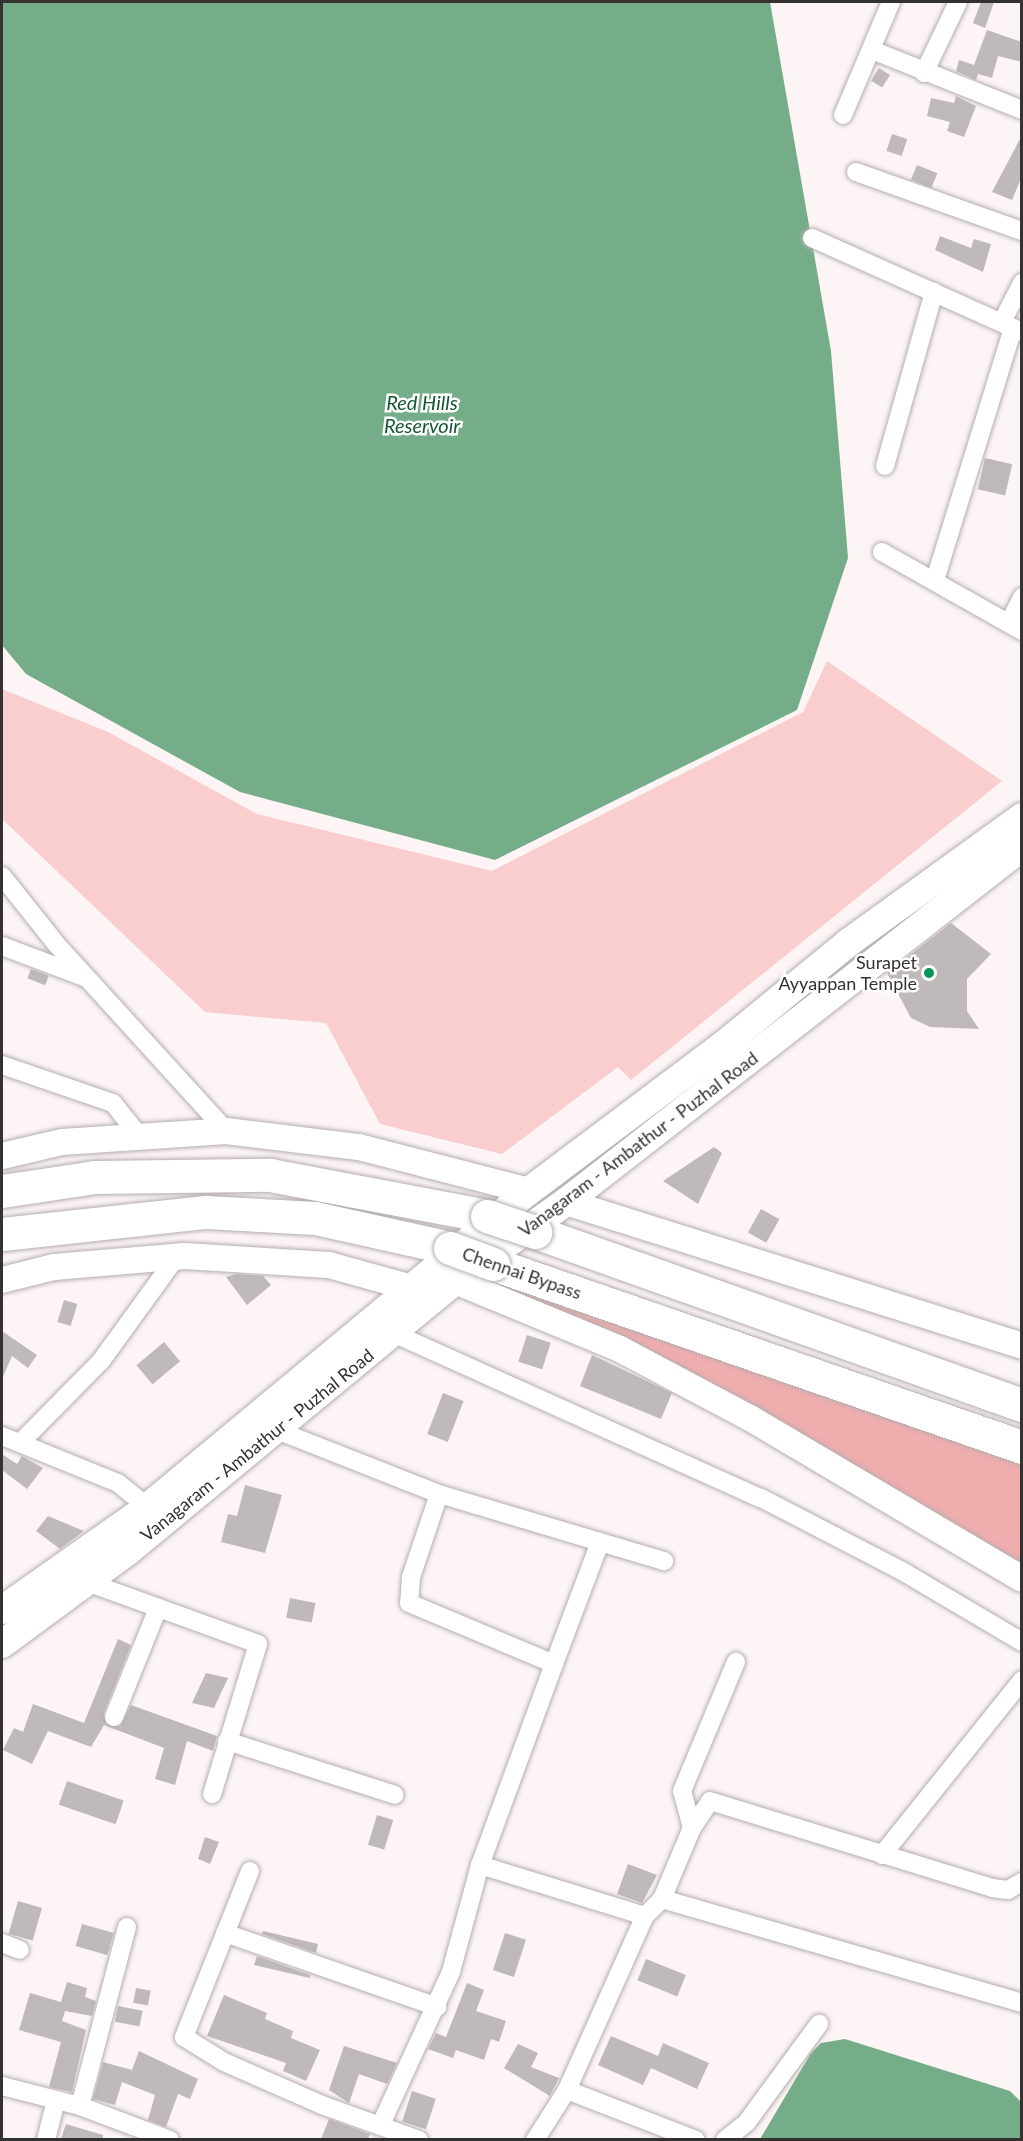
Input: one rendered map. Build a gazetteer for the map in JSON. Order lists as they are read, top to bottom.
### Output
{
  "streets": {
    "highway": ["Chennai Bypass"],
    "main road": ["Vanagaram - Ambathur - Puzhal Road"]
  },
  "water": ["Red Hills Reservoir"],
  "places": ["Surapet Ayyappan Temple"]
}
